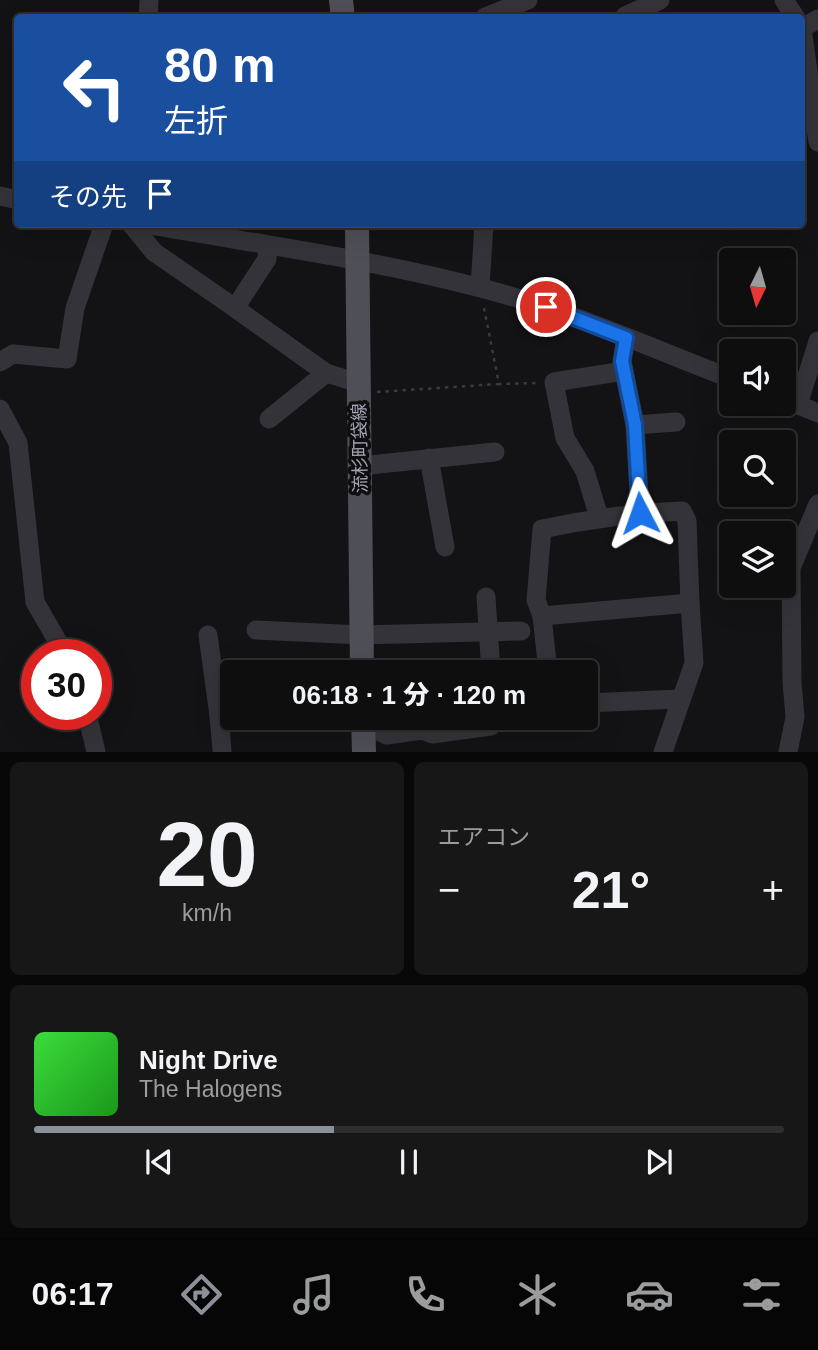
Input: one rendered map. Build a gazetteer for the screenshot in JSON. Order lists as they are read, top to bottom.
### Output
{
  "streets": {
    "main road": ["流杉町袋線"]
  },
  "north": "bottom",
  "page": {
    "turn": ["80 m", "左折"],
    "then": "その先",
    "limit": "30",
    "trip": "06:18 · 1 分 · 120 m",
    "tile": [
      ["20", "km/h"],
      "エアコン"
    ],
    "heat": ["−", "21°", "+"],
    "song": ["Night Drive", "The Halogens"],
    "tabs": "06:17"
  }
}
